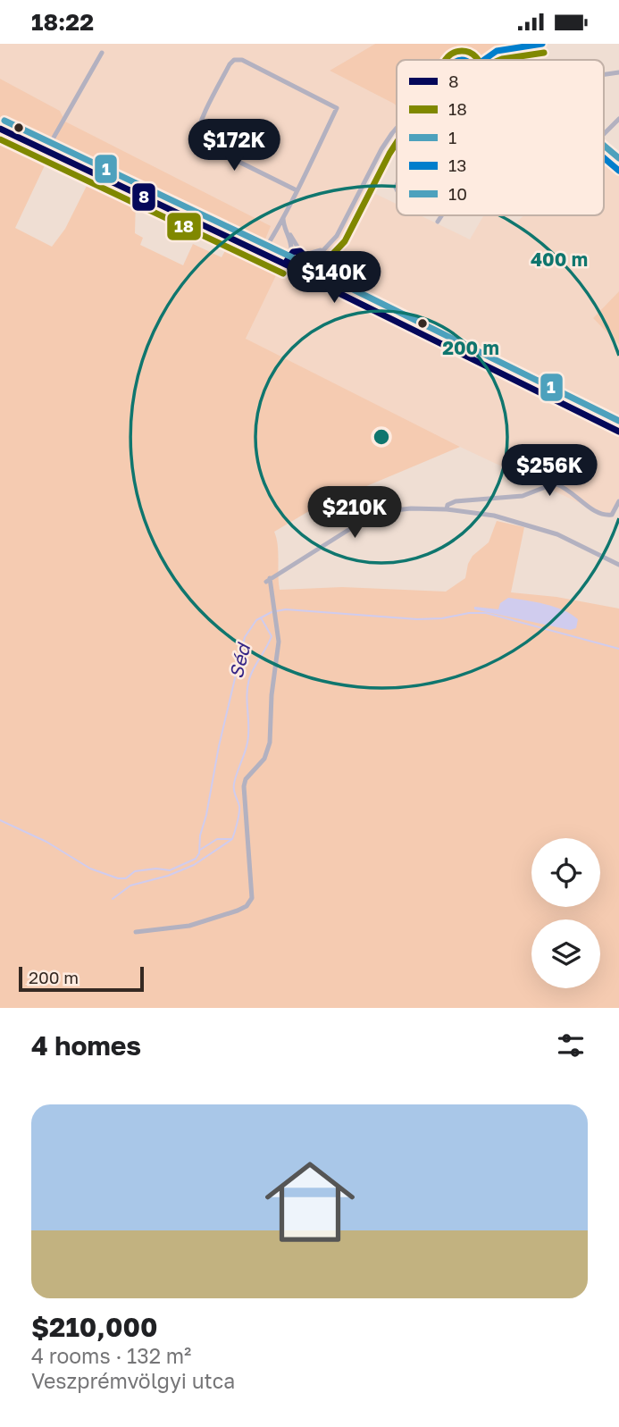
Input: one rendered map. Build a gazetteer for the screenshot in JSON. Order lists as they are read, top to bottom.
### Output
{
  "water": ["Séd"],
  "lines": [
    "transit line 13",
    "transit line 18",
    "transit line 1",
    "transit line 8",
    "transit line 10"
  ],
  "legend": [
    "8",
    "18",
    "1",
    "13",
    "10"
  ],
  "scale_bar": "200 m",
  "page": {
    "status": "18:22",
    "price": [
      "$172K",
      "$140K",
      "$256K",
      "$210K"
    ],
    "scale": "200 m",
    "heading": "4 homes",
    "list": [
      {
        "name": "$210,000",
        "note": "4 rooms · 132 m² · Veszprémvölgyi utca"
      }
    ]
  },
  "rings": ["400 m", "200 m"]
}
